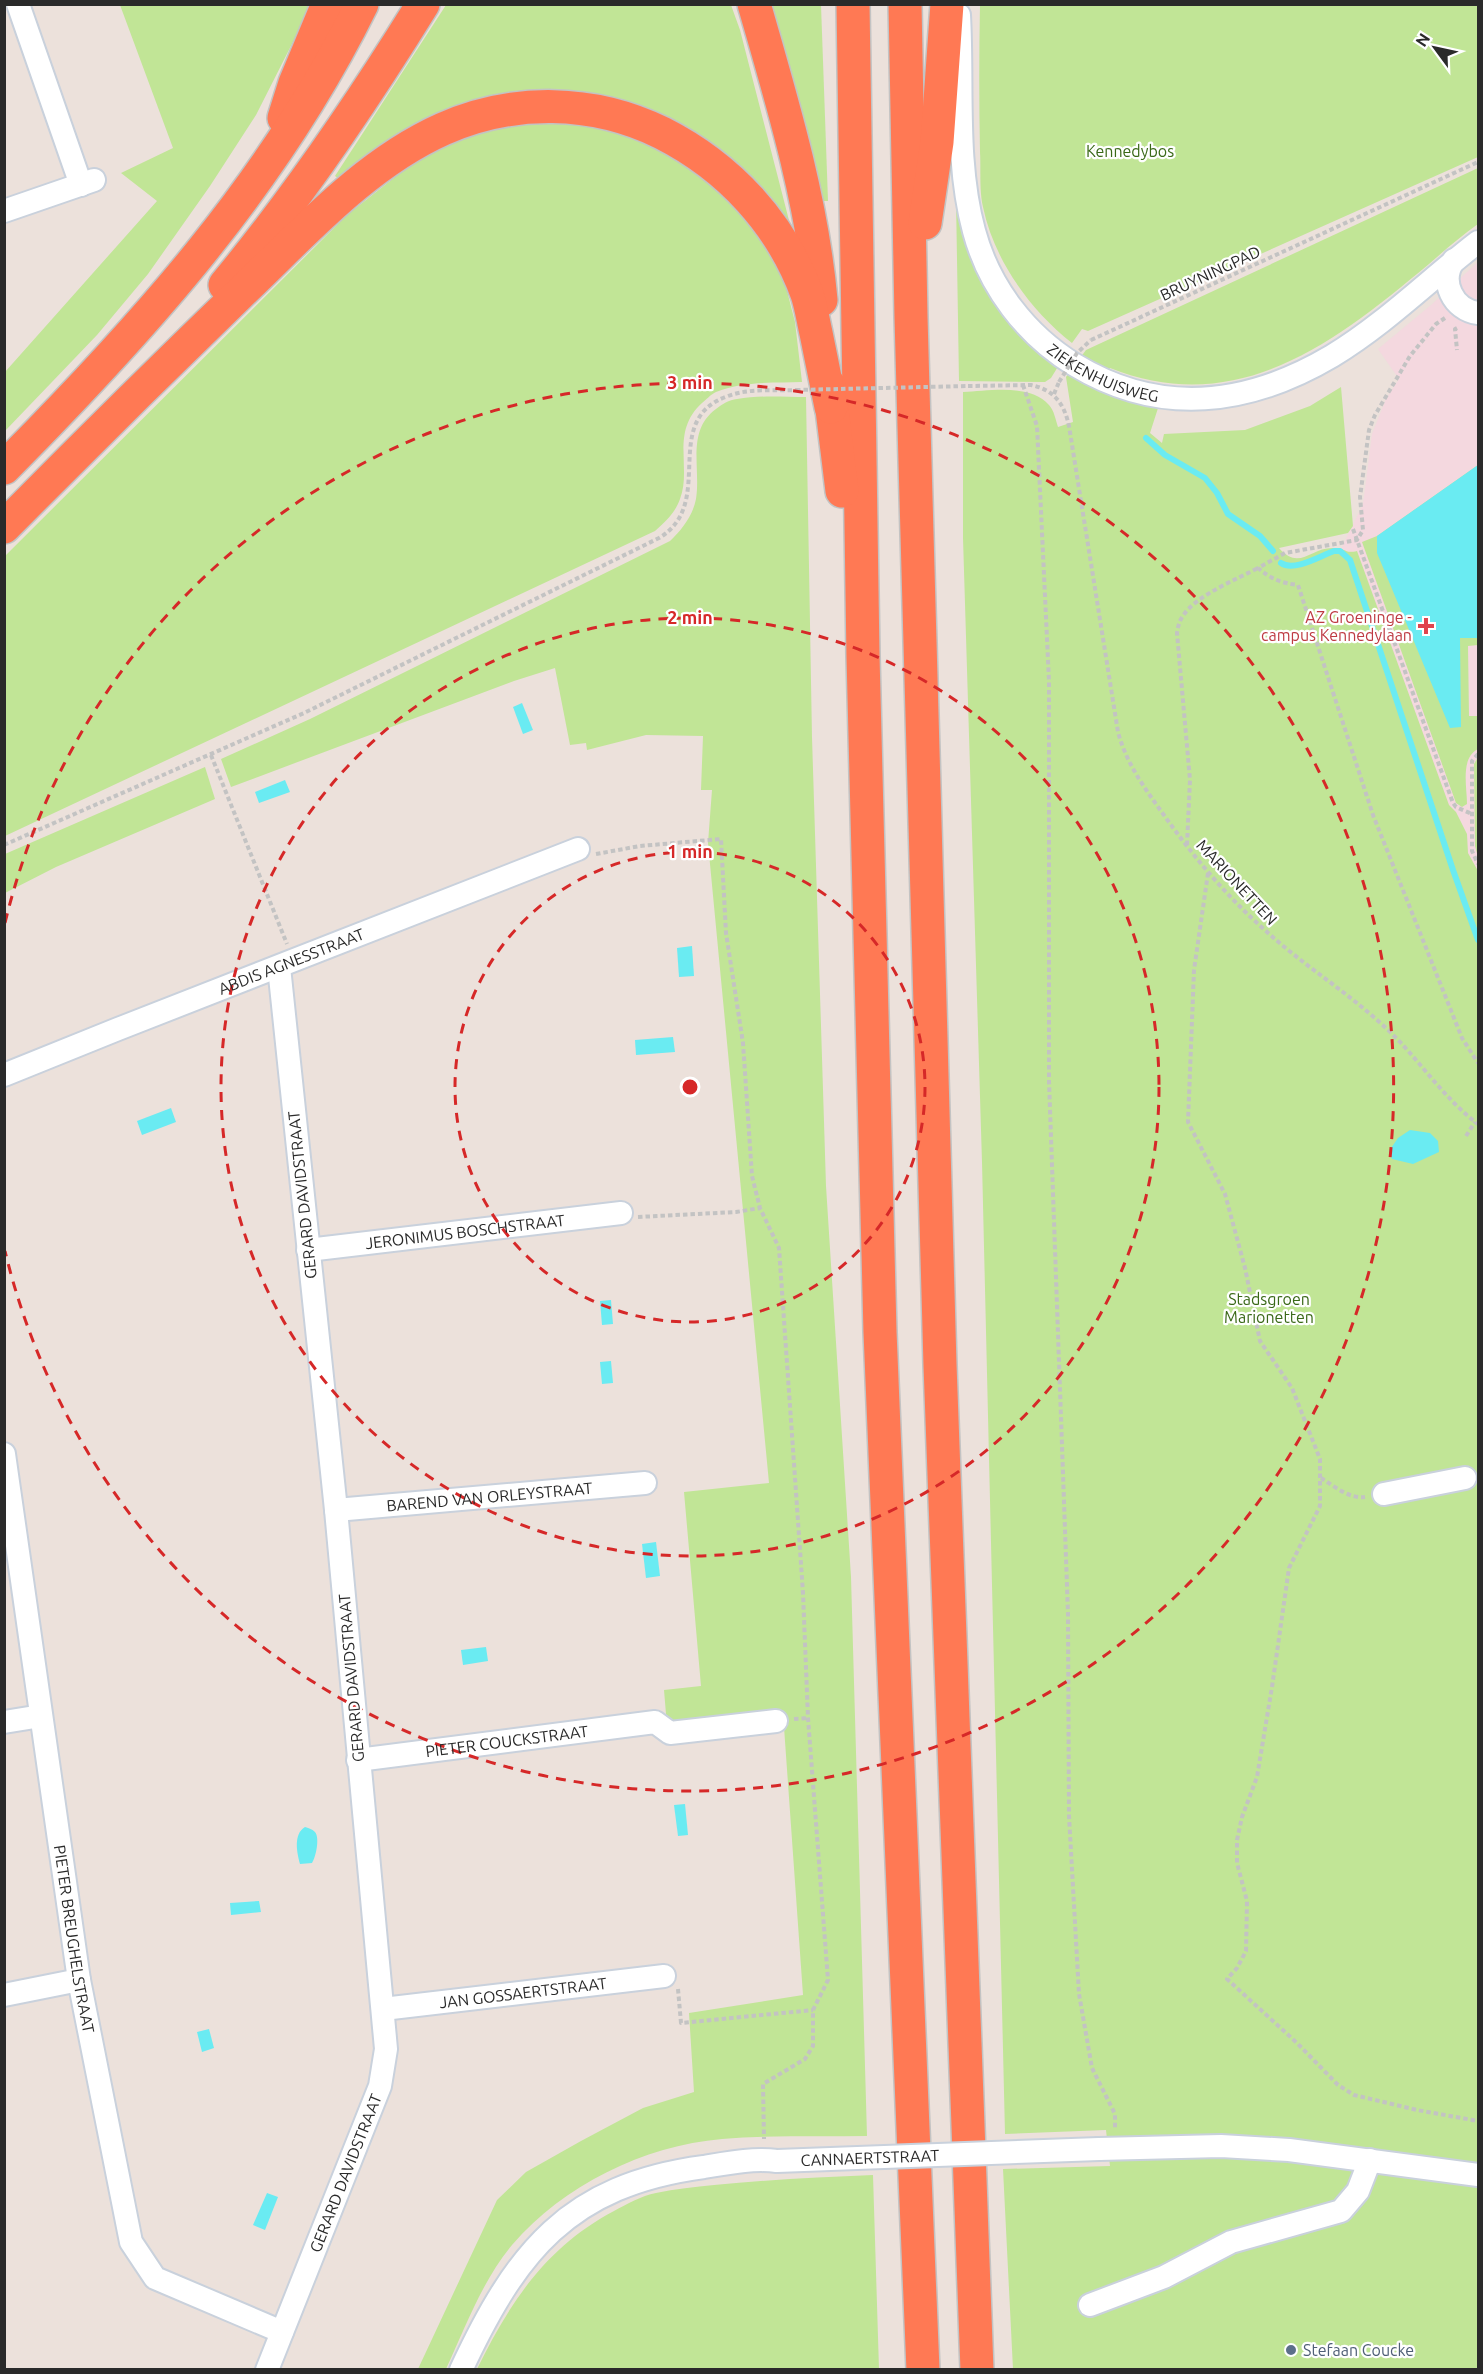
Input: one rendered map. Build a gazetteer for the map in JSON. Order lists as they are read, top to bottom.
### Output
{
  "streets": {
    "street": [
      "ZIEKENHUISWEG",
      "ABDIS AGNESSTRAAT",
      "GERARD DAVIDSTRAAT",
      "JERONIMUS BOSCHSTRAAT",
      "BAREND VAN ORLEYSTRAAT",
      "PIETER COUCKSTRAAT",
      "PIETER BREUGHELSTRAAT",
      "JAN GOSSAERTSTRAAT",
      "CANNAERTSTRAAT"
    ],
    "path": ["BRUYNINGPAD", "MARIONETTEN"]
  },
  "crossings": [
    ["BRUYNINGPAD", "MARIONETTEN"],
    ["ABDIS AGNESSTRAAT", "GERARD DAVIDSTRAAT"],
    ["GERARD DAVIDSTRAAT", "JERONIMUS BOSCHSTRAAT"],
    ["GERARD DAVIDSTRAAT", "BAREND VAN ORLEYSTRAAT"],
    ["GERARD DAVIDSTRAAT", "PIETER COUCKSTRAAT"],
    ["GERARD DAVIDSTRAAT", "PIETER BREUGHELSTRAAT"],
    ["GERARD DAVIDSTRAAT", "JAN GOSSAERTSTRAAT"]
  ],
  "parks": ["Kennedybos", "Stadsgroen Marionetten"],
  "places": {
    "health": ["AZ Groeninge - campus Kennedylaan"],
    "other": ["Stefaan Coucke"]
  },
  "north": "top left",
  "rings": ["3 min", "2 min", "1 min"]
}
